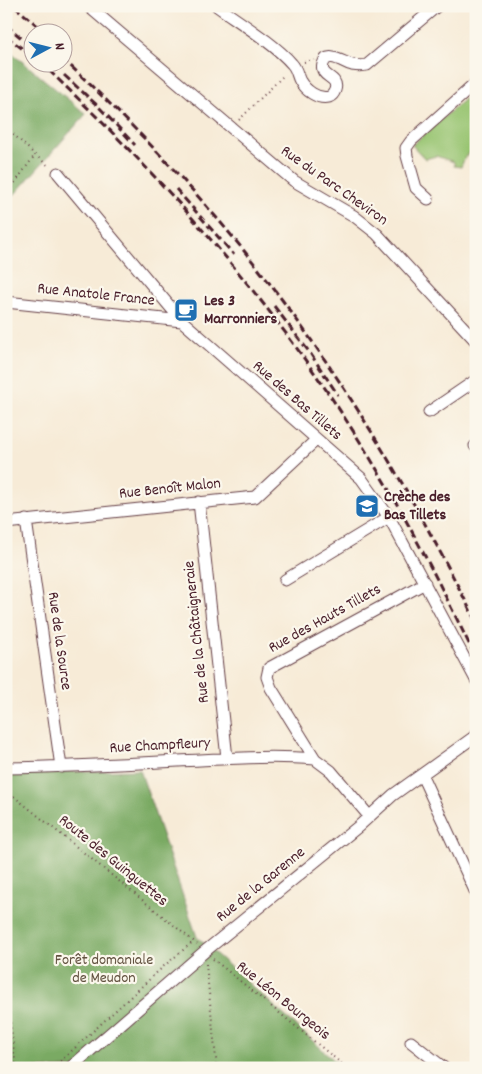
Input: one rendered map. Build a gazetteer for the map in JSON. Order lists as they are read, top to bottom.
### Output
{
  "streets": {
    "street": [
      "Rue du Parc Cheviron",
      "Rue Anatole France",
      "Rue des Bas Tillets",
      "Rue Benoît Malon",
      "Rue des Hauts Tillets",
      "Rue de la Châtaigneraie",
      "Rue de la Source",
      "Rue Champfleury",
      "Rue de la Garenne"
    ],
    "path": ["Route des Guinguettes", "Rue Léon Bourgeois"]
  },
  "crossings": [
    ["Rue Anatole France", "Rue des Bas Tillets"],
    ["Rue des Bas Tillets", "Rue Benoît Malon"],
    ["Rue des Bas Tillets", "Rue des Hauts Tillets"],
    ["Rue Benoît Malon", "Rue de la Châtaigneraie"],
    ["Rue Benoît Malon", "Rue de la Source"],
    ["Rue des Hauts Tillets", "Rue Champfleury"],
    ["Rue des Hauts Tillets", "Rue de la Garenne"],
    ["Rue de la Châtaigneraie", "Rue Champfleury"],
    ["Rue de la Source", "Rue Champfleury"],
    ["Route des Guinguettes", "Rue de la Garenne"],
    ["Route des Guinguettes", "Rue Léon Bourgeois"],
    ["Rue de la Garenne", "Rue Léon Bourgeois"]
  ],
  "parks": ["Forêt domaniale de Meudon"],
  "places": {
    "cafe": ["Les 3 Marronniers"],
    "school or university": ["Crèche des Bas Tillets"]
  },
  "north": "right"
}
